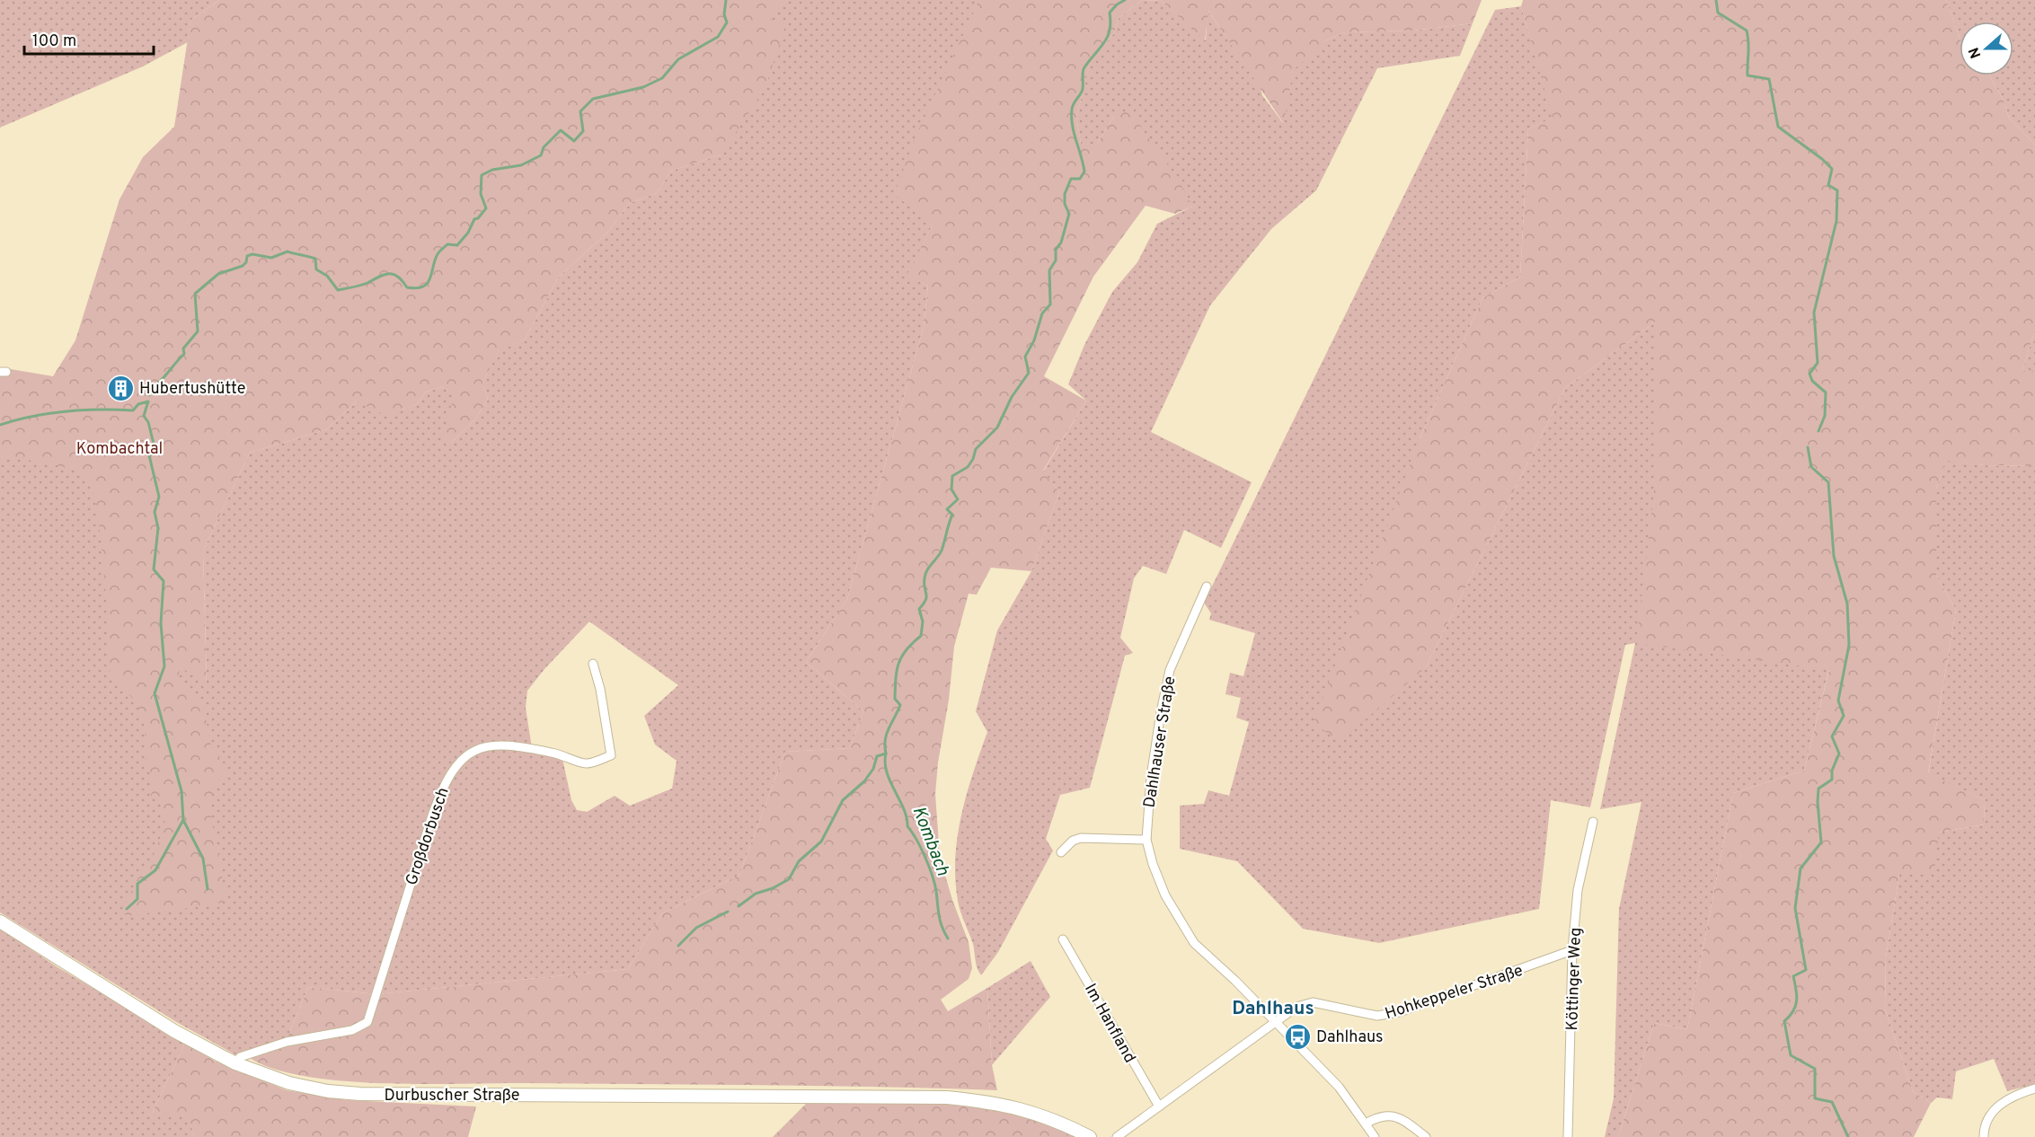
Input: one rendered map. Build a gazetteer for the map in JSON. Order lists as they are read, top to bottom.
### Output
{
  "streets": {
    "main road": ["Durbuscher Straße"],
    "street": [
      "Dahlhauser Straße",
      "Großdorbusch",
      "Köttinger Weg",
      "Hohkeppeler Straße",
      "Im Hanfland"
    ]
  },
  "crossings": [
    ["Dahlhauser Straße", "Hohkeppeler Straße"],
    ["Großdorbusch", "Durbuscher Straße"],
    ["Köttinger Weg", "Hohkeppeler Straße"],
    ["Hohkeppeler Straße", "Im Hanfland"]
  ],
  "districts": ["Dahlhaus"],
  "water": ["Kombach"],
  "parks": ["Kombachtal"],
  "places": {
    "building": ["Hubertushütte"],
    "bus stop": ["Dahlhaus"]
  },
  "scale_bar": "100 m",
  "north": "left"
}
